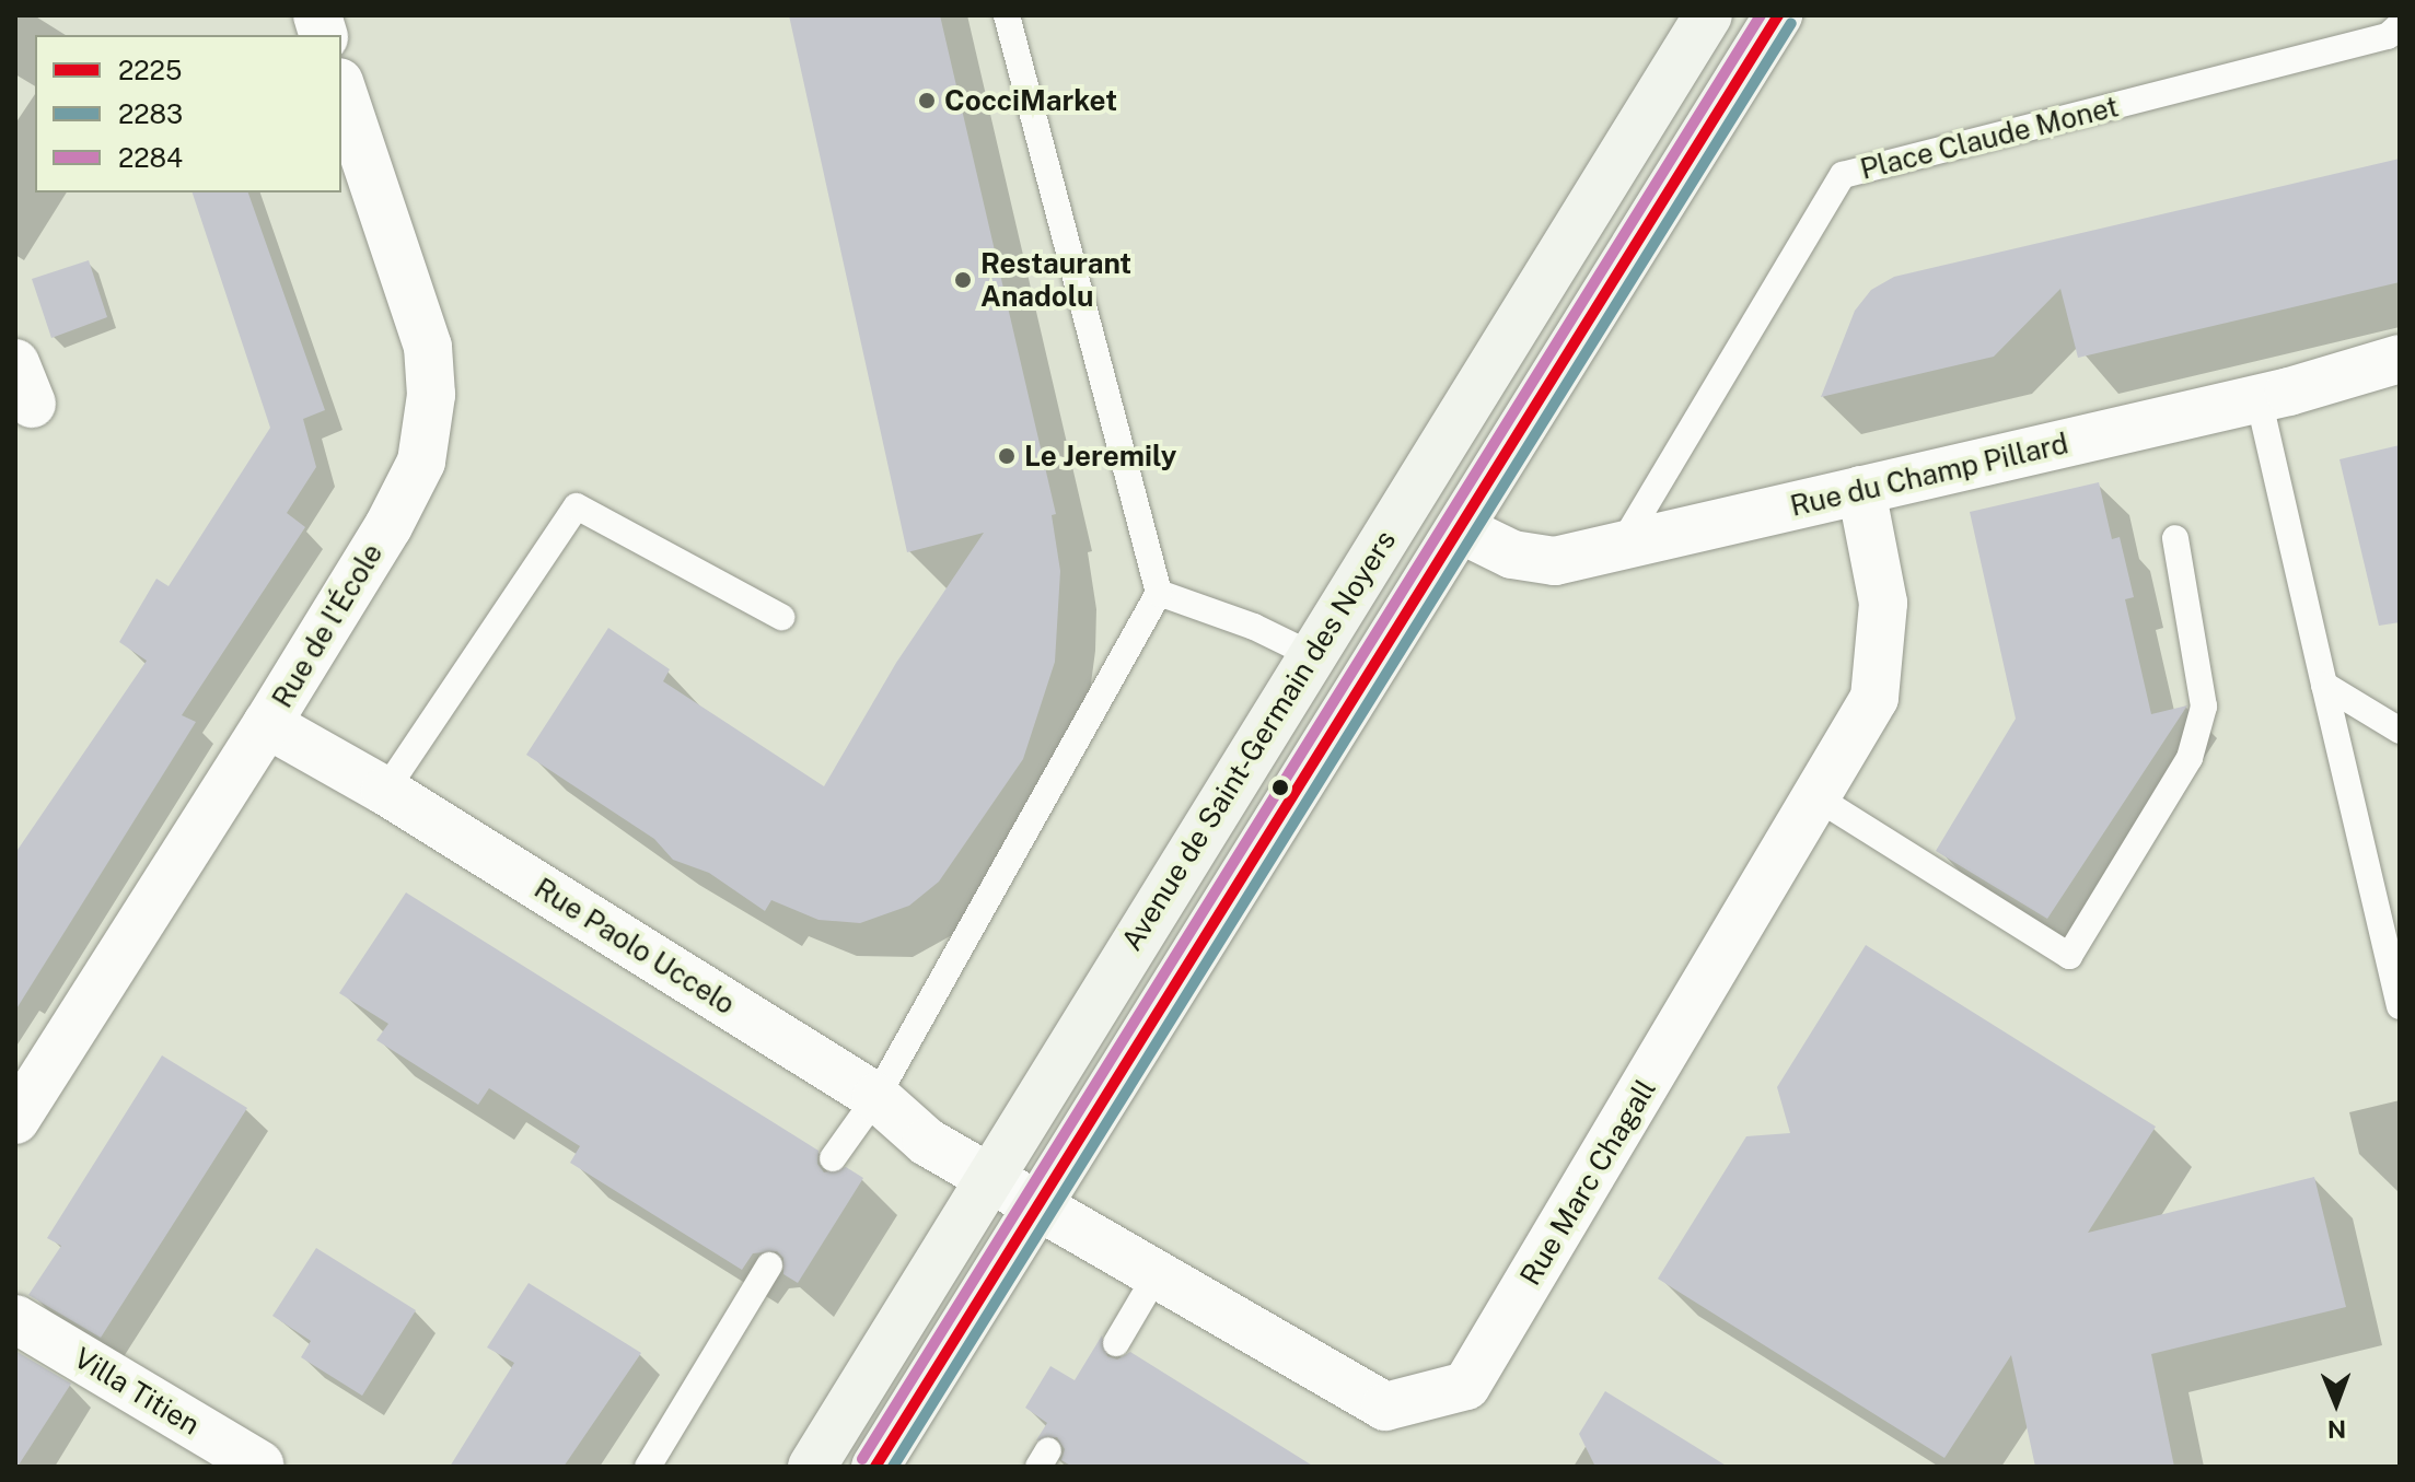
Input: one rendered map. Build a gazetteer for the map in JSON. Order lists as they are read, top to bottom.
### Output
{
  "streets": {
    "main road": ["Avenue de Saint-Germain des Noyers"],
    "street": [
      "Rue du Champ Pillard",
      "Rue de l'École",
      "Rue Paolo Uccelo",
      "Rue Marc Chagall",
      "Villa Titien"
    ],
    "lane": ["Place Claude Monet"]
  },
  "crossings": [
    ["Place Claude Monet", "Rue du Champ Pillard"],
    ["Rue du Champ Pillard", "Avenue de Saint-Germain des Noyers"],
    ["Rue du Champ Pillard", "Rue Marc Chagall"],
    ["Rue de l'École", "Rue Paolo Uccelo"],
    ["Avenue de Saint-Germain des Noyers", "Rue Paolo Uccelo"],
    ["Avenue de Saint-Germain des Noyers", "Rue Marc Chagall"],
    ["Rue Paolo Uccelo", "Rue Marc Chagall"]
  ],
  "places": ["CocciMarket", "Restaurant Anadolu", "Le Jeremily"],
  "lines": ["transit line 2225", "transit line 2284", "transit line 2283"],
  "legend": ["2225", "2283", "2284"],
  "north": "bottom"
}
